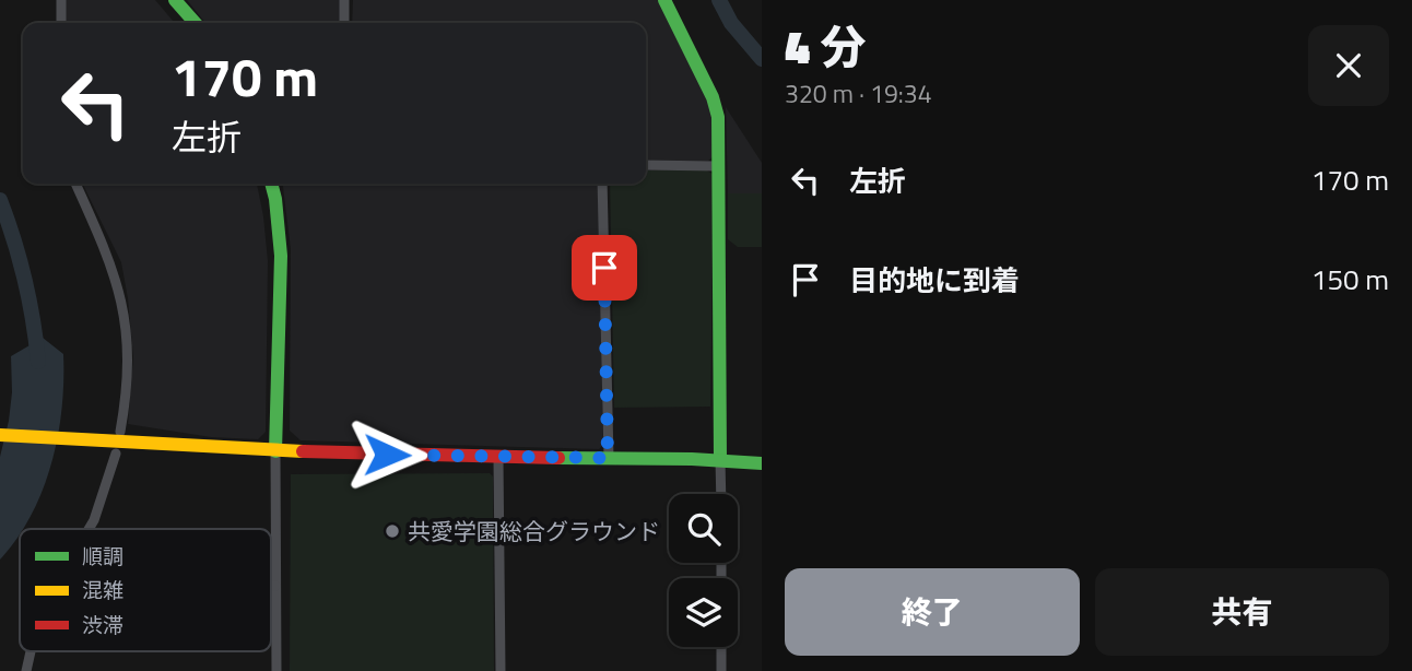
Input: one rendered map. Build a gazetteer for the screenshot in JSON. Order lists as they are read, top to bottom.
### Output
{
  "places": ["共愛学園総合グラウンド"],
  "legend": ["順調", "混雑", "渋滞"],
  "page": {
    "heading": ["4 分", "320 m · 19:34"],
    "turn": ["170 m", "左折"],
    "list": [
      {
        "name": "左折",
        "value": "170 m"
      },
      {
        "name": "目的地に到着",
        "value": "150 m"
      }
    ],
    "buttons": ["終了", "共有"]
  }
}
